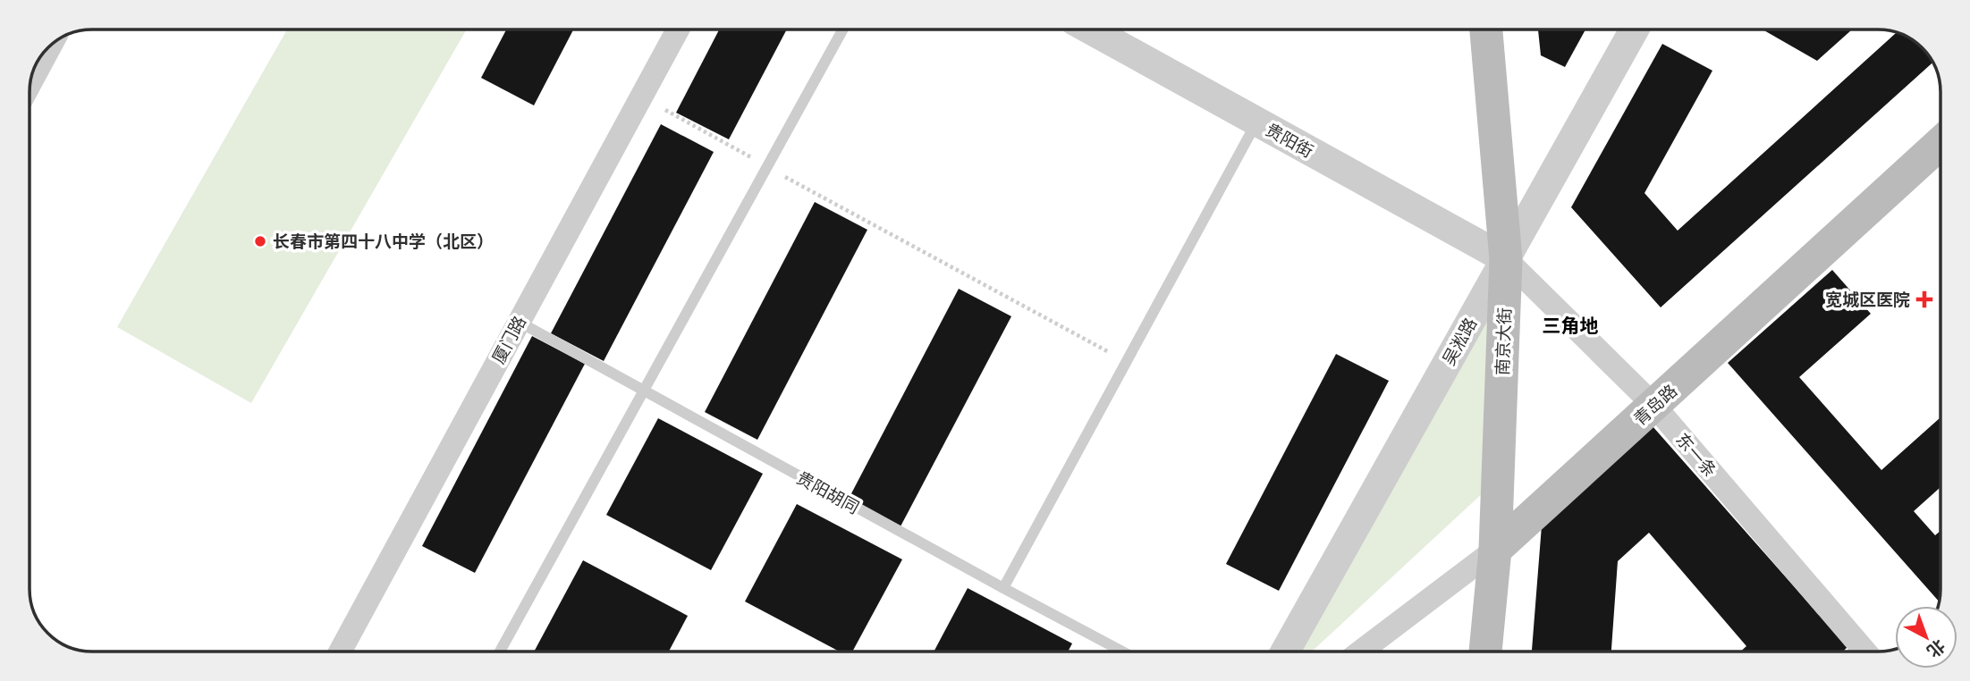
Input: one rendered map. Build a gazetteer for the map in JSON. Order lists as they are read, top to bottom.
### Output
{
  "streets": {
    "main road": ["南京大街", "青岛路"],
    "street": [
      "贵阳街",
      "厦门路",
      "吴淞路",
      "东一条"
    ],
    "lane": ["贵阳胡同"]
  },
  "crossings": [
    ["贵阳街", "吴淞路"],
    ["贵阳街", "南京大街"],
    ["贵阳街", "东一条"],
    ["厦门路", "贵阳胡同"],
    ["吴淞路", "南京大街"],
    ["吴淞路", "东一条"],
    ["南京大街", "青岛路"],
    ["南京大街", "东一条"],
    ["青岛路", "东一条"]
  ],
  "districts": ["三角地"],
  "places": {
    "other": ["长春市第四十八中学（北区）"],
    "health": ["宽城区医院"]
  },
  "north": "bottom right"
}
